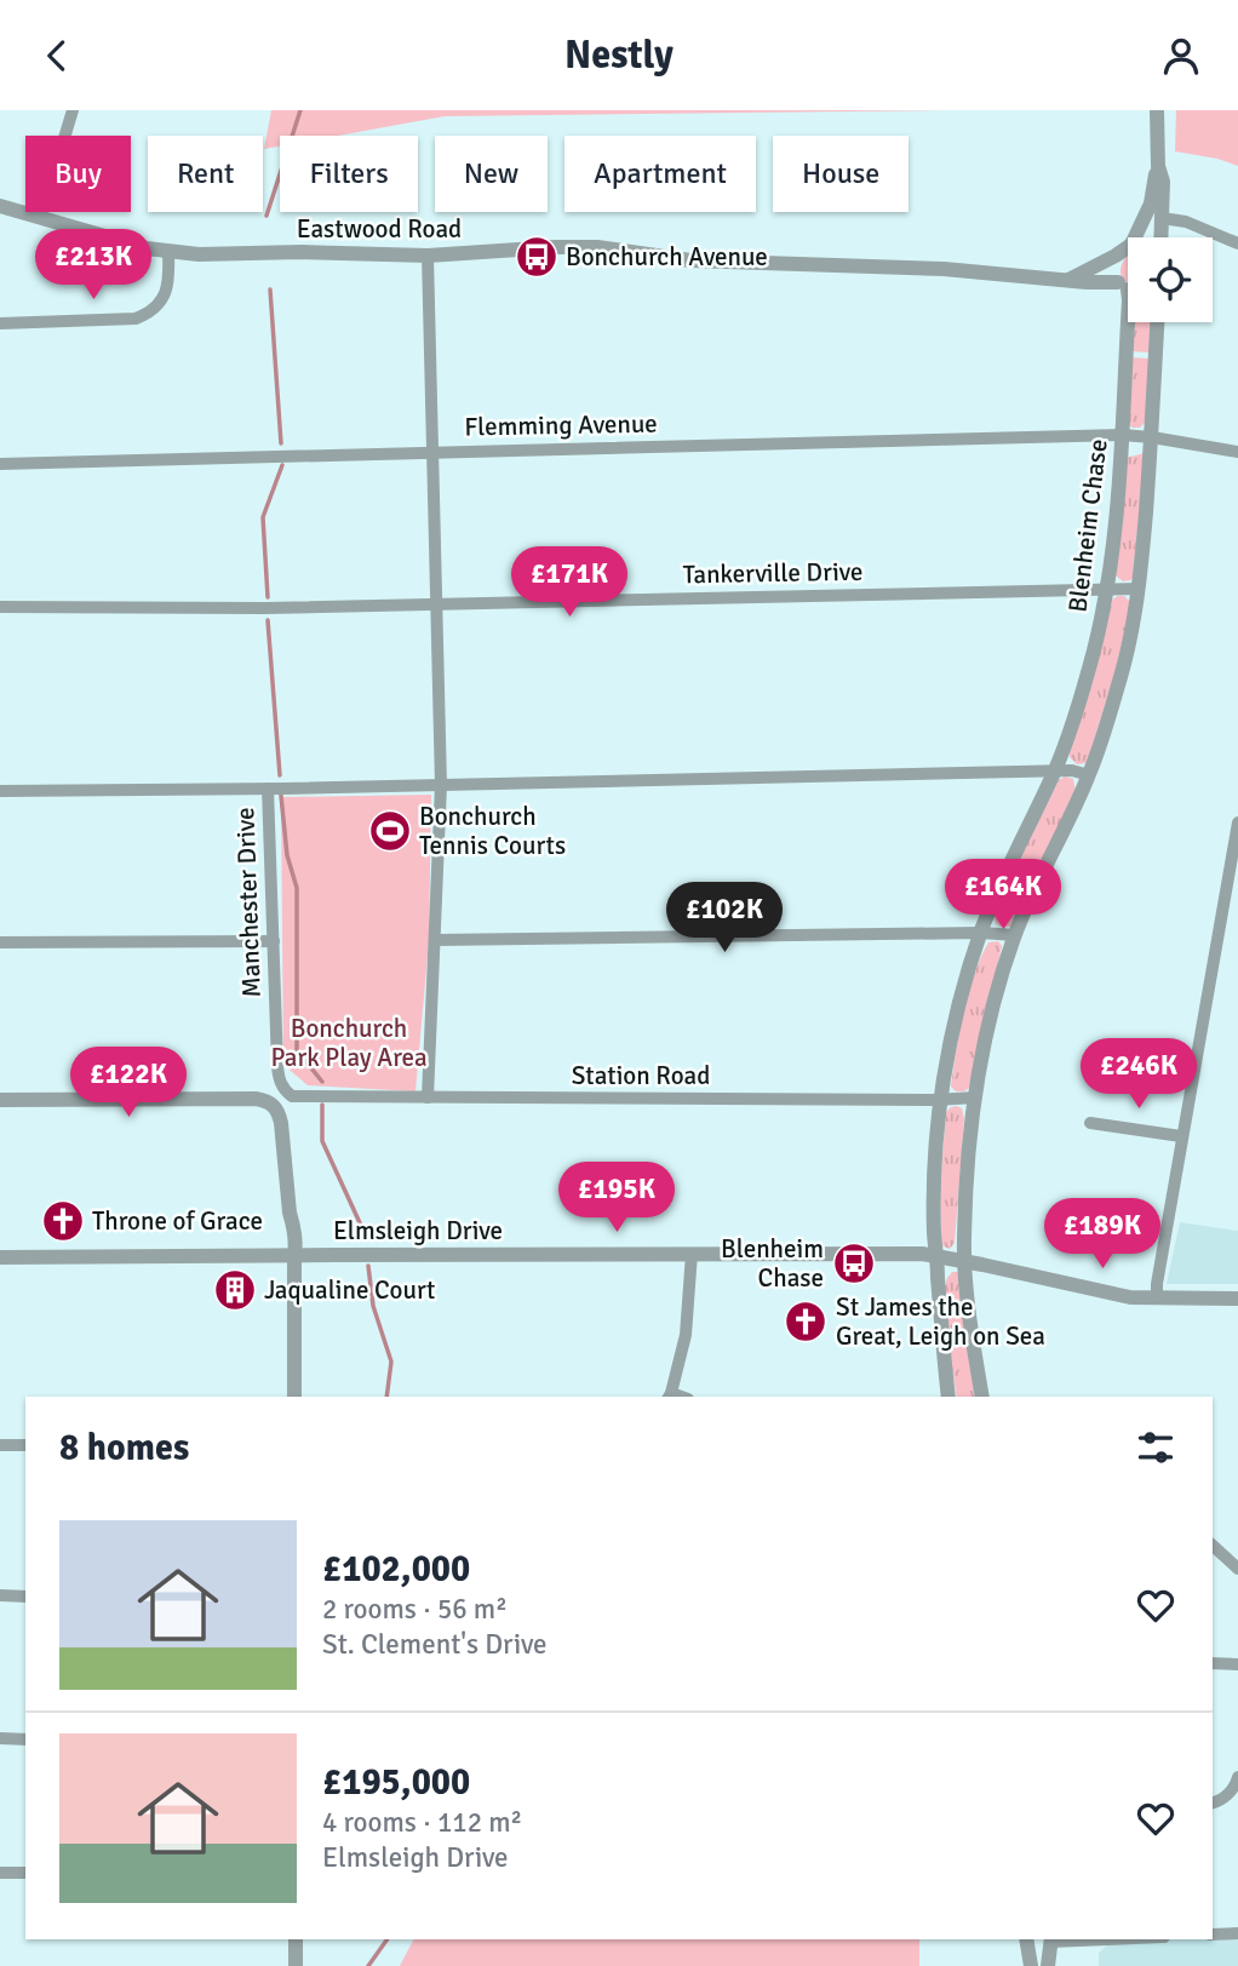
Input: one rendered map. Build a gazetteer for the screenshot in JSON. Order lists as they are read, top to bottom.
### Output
{
  "streets": {
    "street": [
      "Eastwood Road",
      "Flemming Avenue",
      "Blenheim Chase",
      "Tankerville Drive",
      "Manchester Drive",
      "Station Road",
      "Elmsleigh Drive"
    ]
  },
  "crossings": [
    ["Flemming Avenue", "Blenheim Chase"],
    ["Blenheim Chase", "Tankerville Drive"],
    ["Blenheim Chase", "Station Road"],
    ["Blenheim Chase", "Elmsleigh Drive"],
    ["Manchester Drive", "Station Road"]
  ],
  "parks": ["Bonchurch Park Play Area"],
  "places": {
    "bus stop": ["Bonchurch Avenue", "Blenheim Chase"],
    "sports": ["Bonchurch Tennis Courts"],
    "church": ["Throne of Grace", "St James the Great, Leigh on Sea"],
    "building": ["Jaqualine Court"]
  },
  "page": {
    "header": "Nestly",
    "chip": [
      "Buy",
      "Rent",
      "Filters",
      "New",
      "Apartment",
      "House"
    ],
    "price": [
      "£213K",
      "£171K",
      "£164K",
      "£102K",
      "£246K",
      "£122K",
      "£195K",
      "£189K"
    ],
    "heading": "8 homes",
    "list": [
      {
        "name": "£102,000",
        "note": "2 rooms · 56 m² · St. Clement's Drive"
      },
      {
        "name": "£195,000",
        "note": "4 rooms · 112 m² · Elmsleigh Drive"
      }
    ]
  }
}
